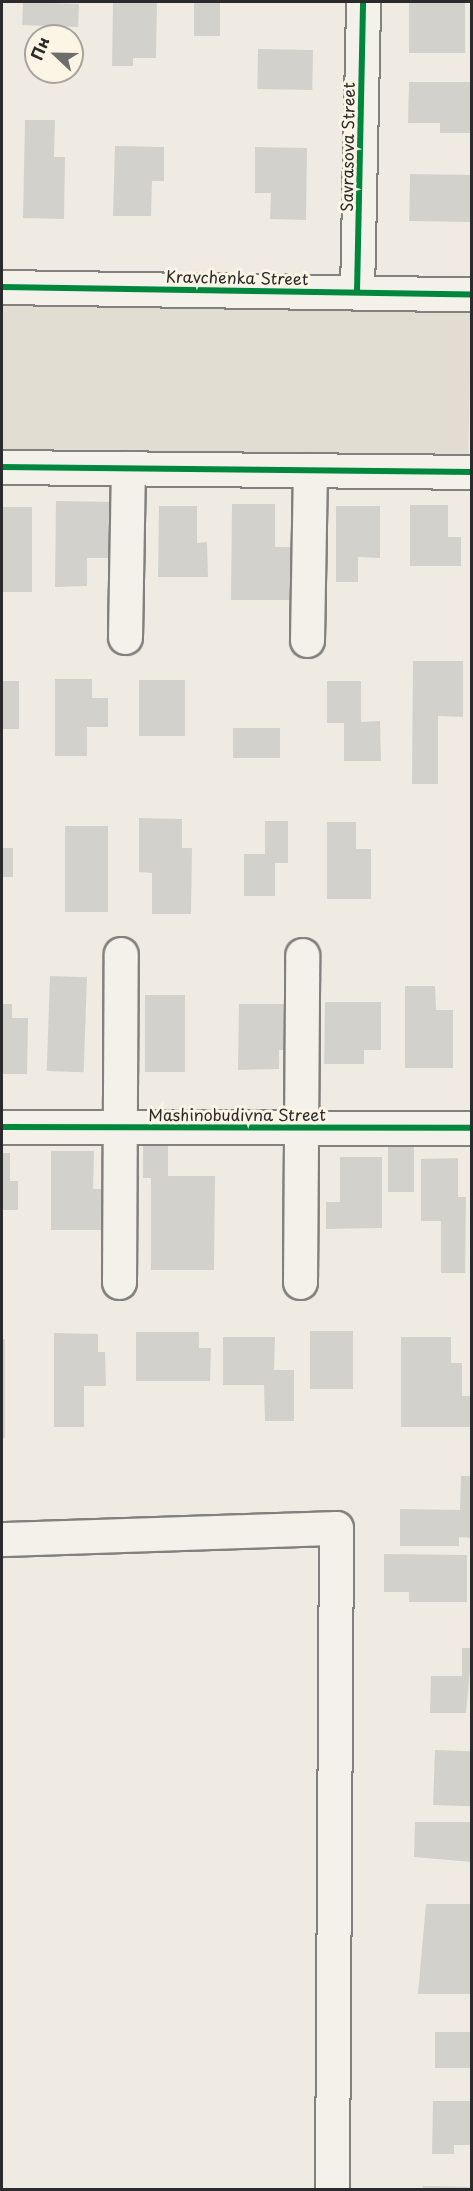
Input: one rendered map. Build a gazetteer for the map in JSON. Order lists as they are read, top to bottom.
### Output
{
  "streets": {
    "street": ["Savrasova Street", "Kravchenka Street", "Mashinobudivna Street"]
  },
  "crossings": [
    ["Savrasova Street", "Kravchenka Street"]
  ],
  "north": "left"
}
